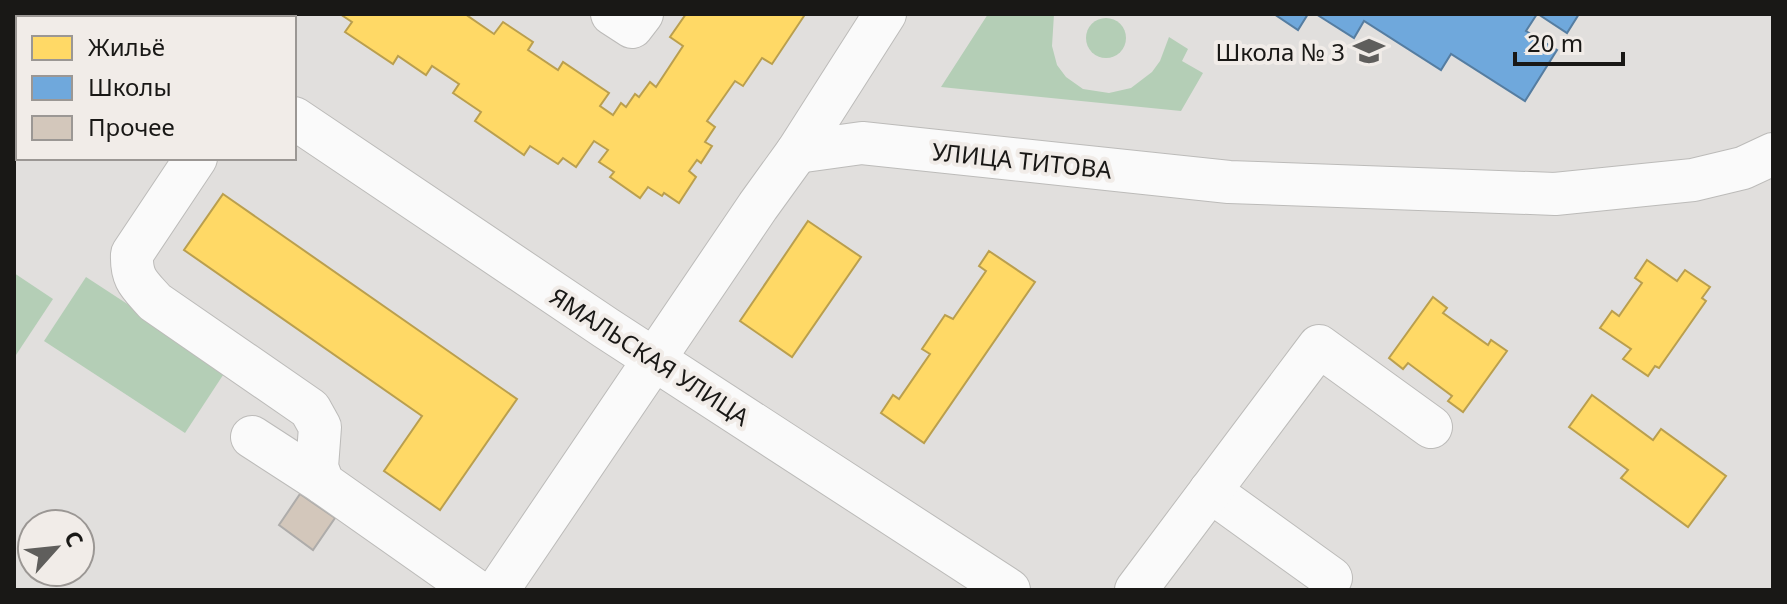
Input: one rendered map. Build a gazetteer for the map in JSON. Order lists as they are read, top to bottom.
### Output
{
  "streets": {
    "street": ["УЛИЦА ТИТОВА", "ЯМАЛЬСКАЯ УЛИЦА"]
  },
  "places": {
    "school or university": ["Школа № 3"]
  },
  "legend": ["Жильё", "Школы", "Прочее"],
  "scale_bar": "20 m",
  "north": "top right"
}
